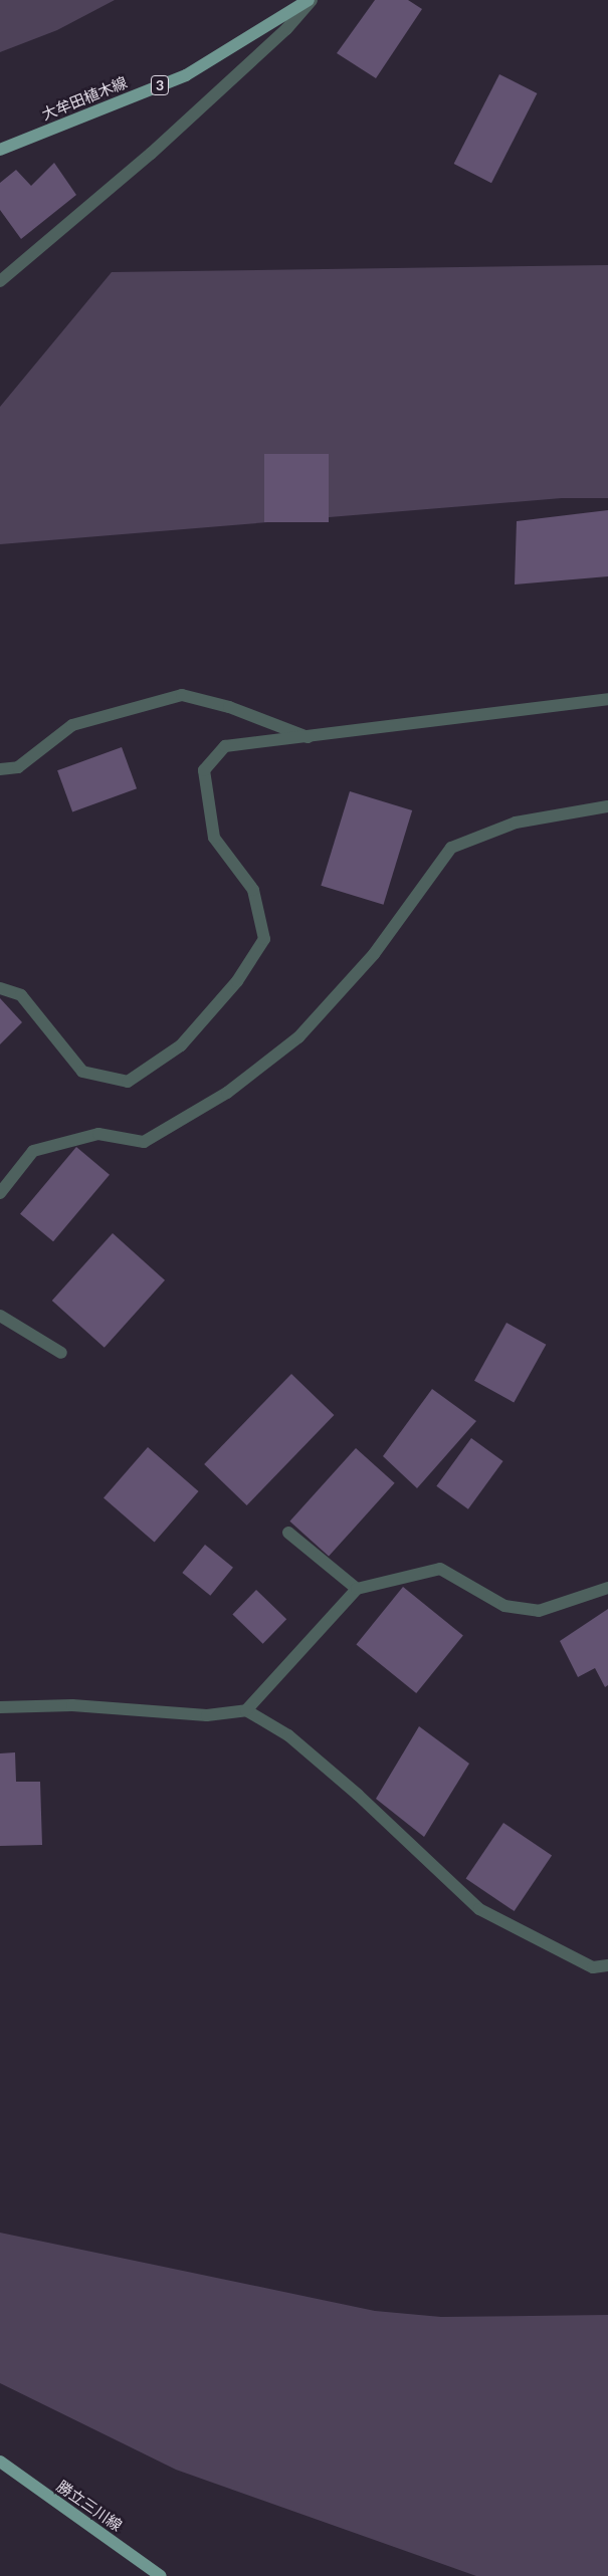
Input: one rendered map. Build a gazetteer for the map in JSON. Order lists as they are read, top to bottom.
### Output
{
  "streets": {
    "main road": ["3", "大牟田植木線", "勝立三川線"]
  }
}
